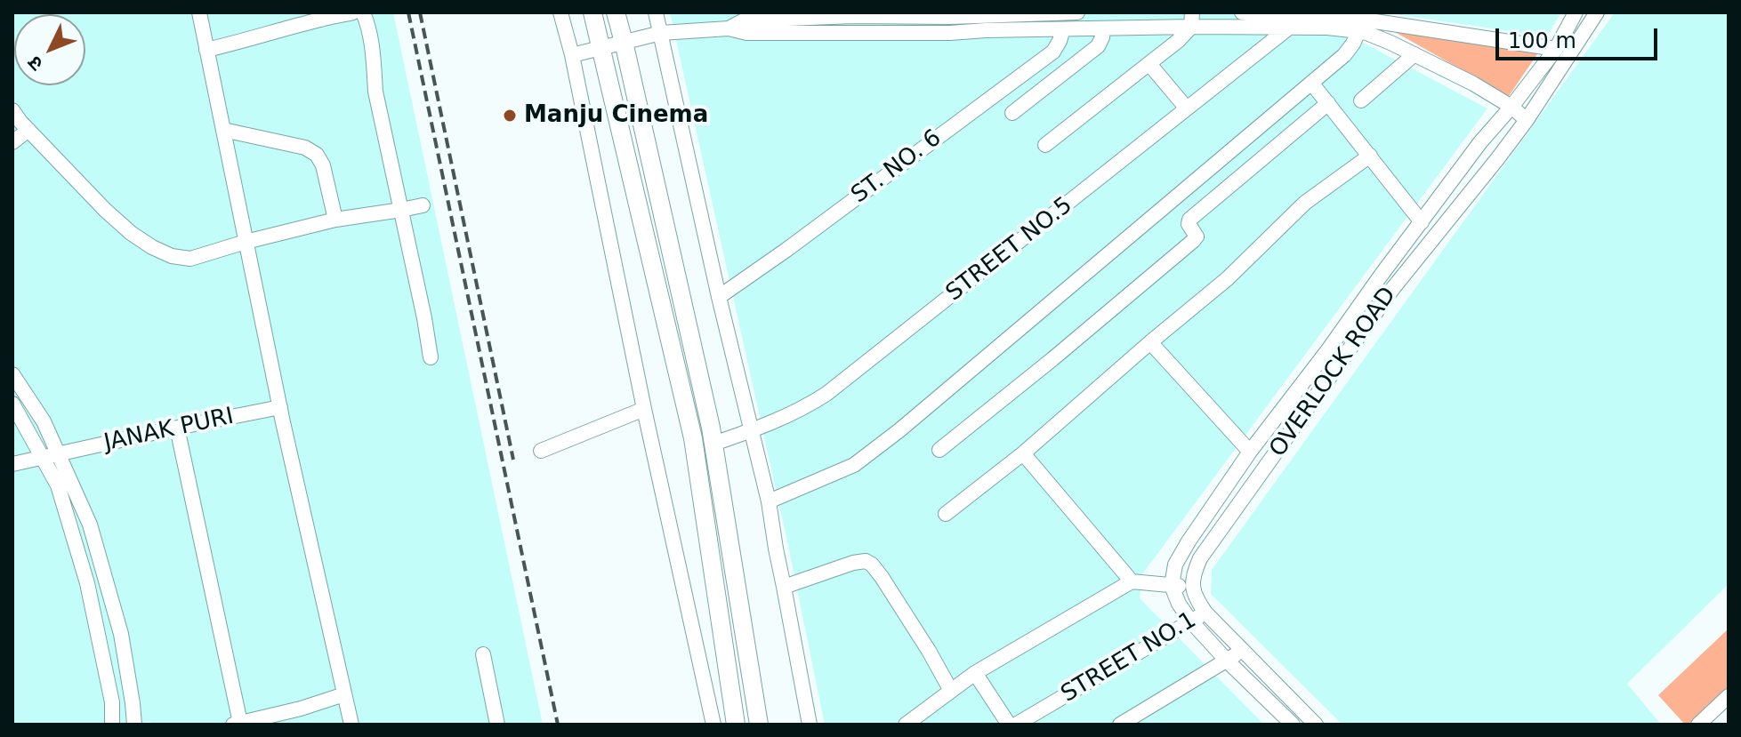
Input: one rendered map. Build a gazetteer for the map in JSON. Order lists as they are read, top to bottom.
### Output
{
  "streets": {
    "street": [
      "ST. NO. 6",
      "STREET NO.5",
      "OVERLOCK ROAD",
      "JANAK PURI",
      "STREET NO.1"
    ]
  },
  "places": ["Manju Cinema"],
  "scale_bar": "100 m",
  "north": "bottom left"
}
